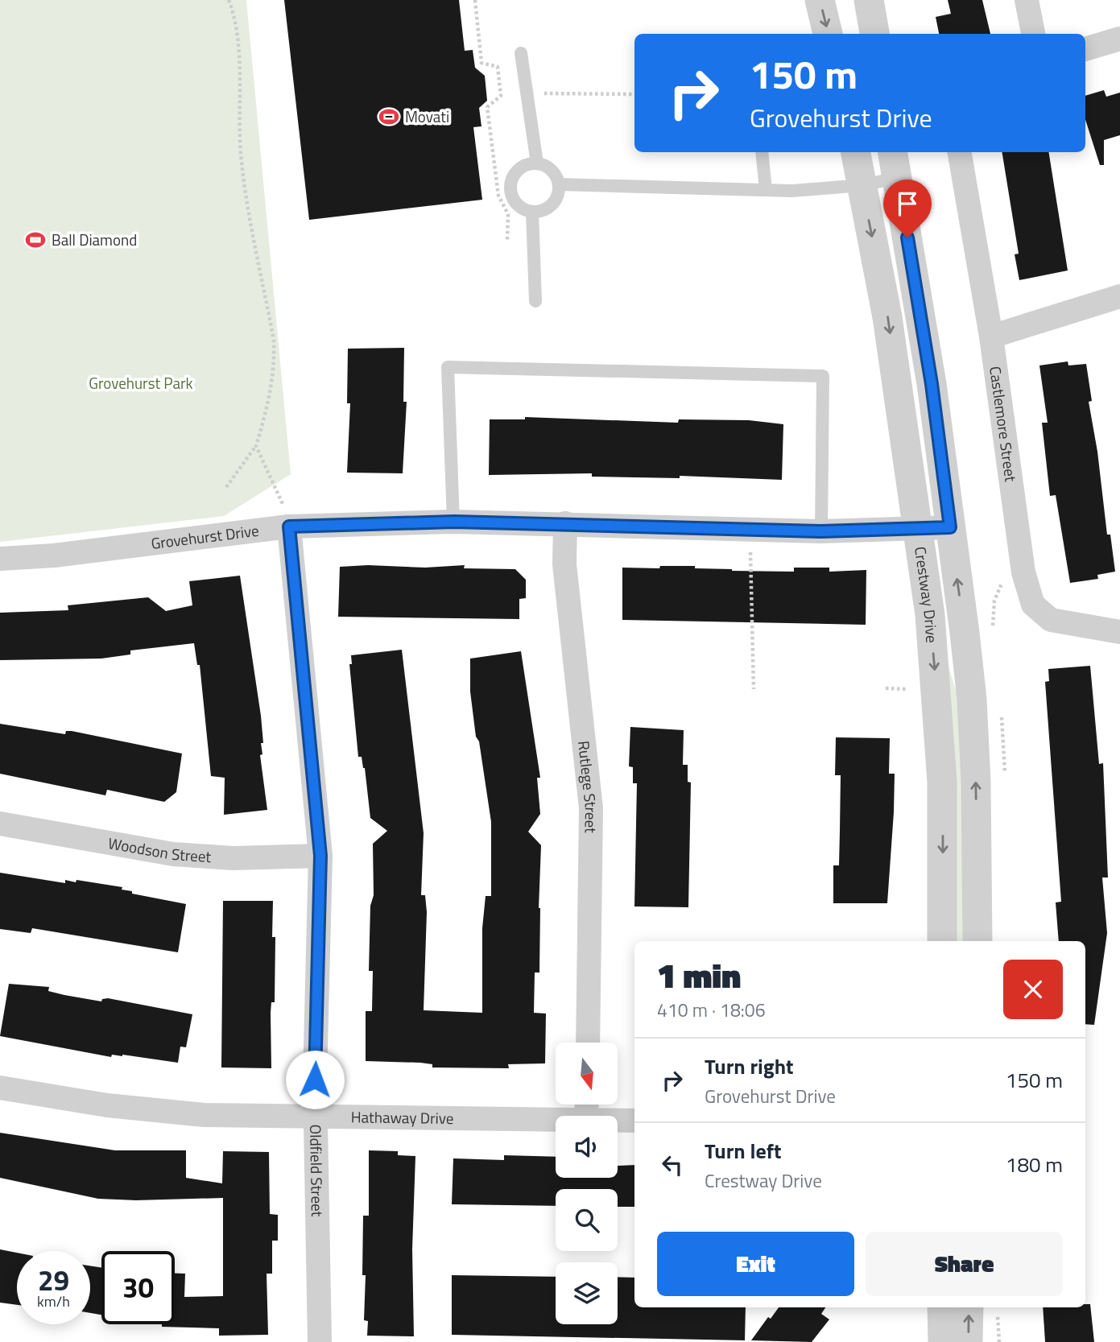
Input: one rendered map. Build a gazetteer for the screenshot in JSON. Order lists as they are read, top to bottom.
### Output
{
  "streets": {
    "street": [
      "Castlemore Street",
      "Grovehurst Drive",
      "Crestway Drive",
      "Rutlege Street",
      "Woodson Street",
      "Hathaway Drive",
      "Oldfield Street"
    ]
  },
  "crossings": [
    ["Grovehurst Drive", "Crestway Drive"],
    ["Grovehurst Drive", "Rutlege Street"],
    ["Grovehurst Drive", "Oldfield Street"],
    ["Woodson Street", "Oldfield Street"],
    ["Hathaway Drive", "Oldfield Street"]
  ],
  "parks": ["Grovehurst Park"],
  "places": {
    "sports": ["Movati", "Ball Diamond"]
  },
  "north": "bottom",
  "page": {
    "turn": ["150 m", "Grovehurst Drive"],
    "heading": ["1 min", "410 m · 18:06"],
    "list": [
      {
        "name": "Turn right",
        "note": "Grovehurst Drive",
        "value": "150 m"
      },
      {
        "name": "Turn left",
        "note": "Crestway Drive",
        "value": "180 m"
      }
    ],
    "buttons": ["Exit", "Share"],
    "speed": "29 km/h",
    "limit": "30"
  }
}
